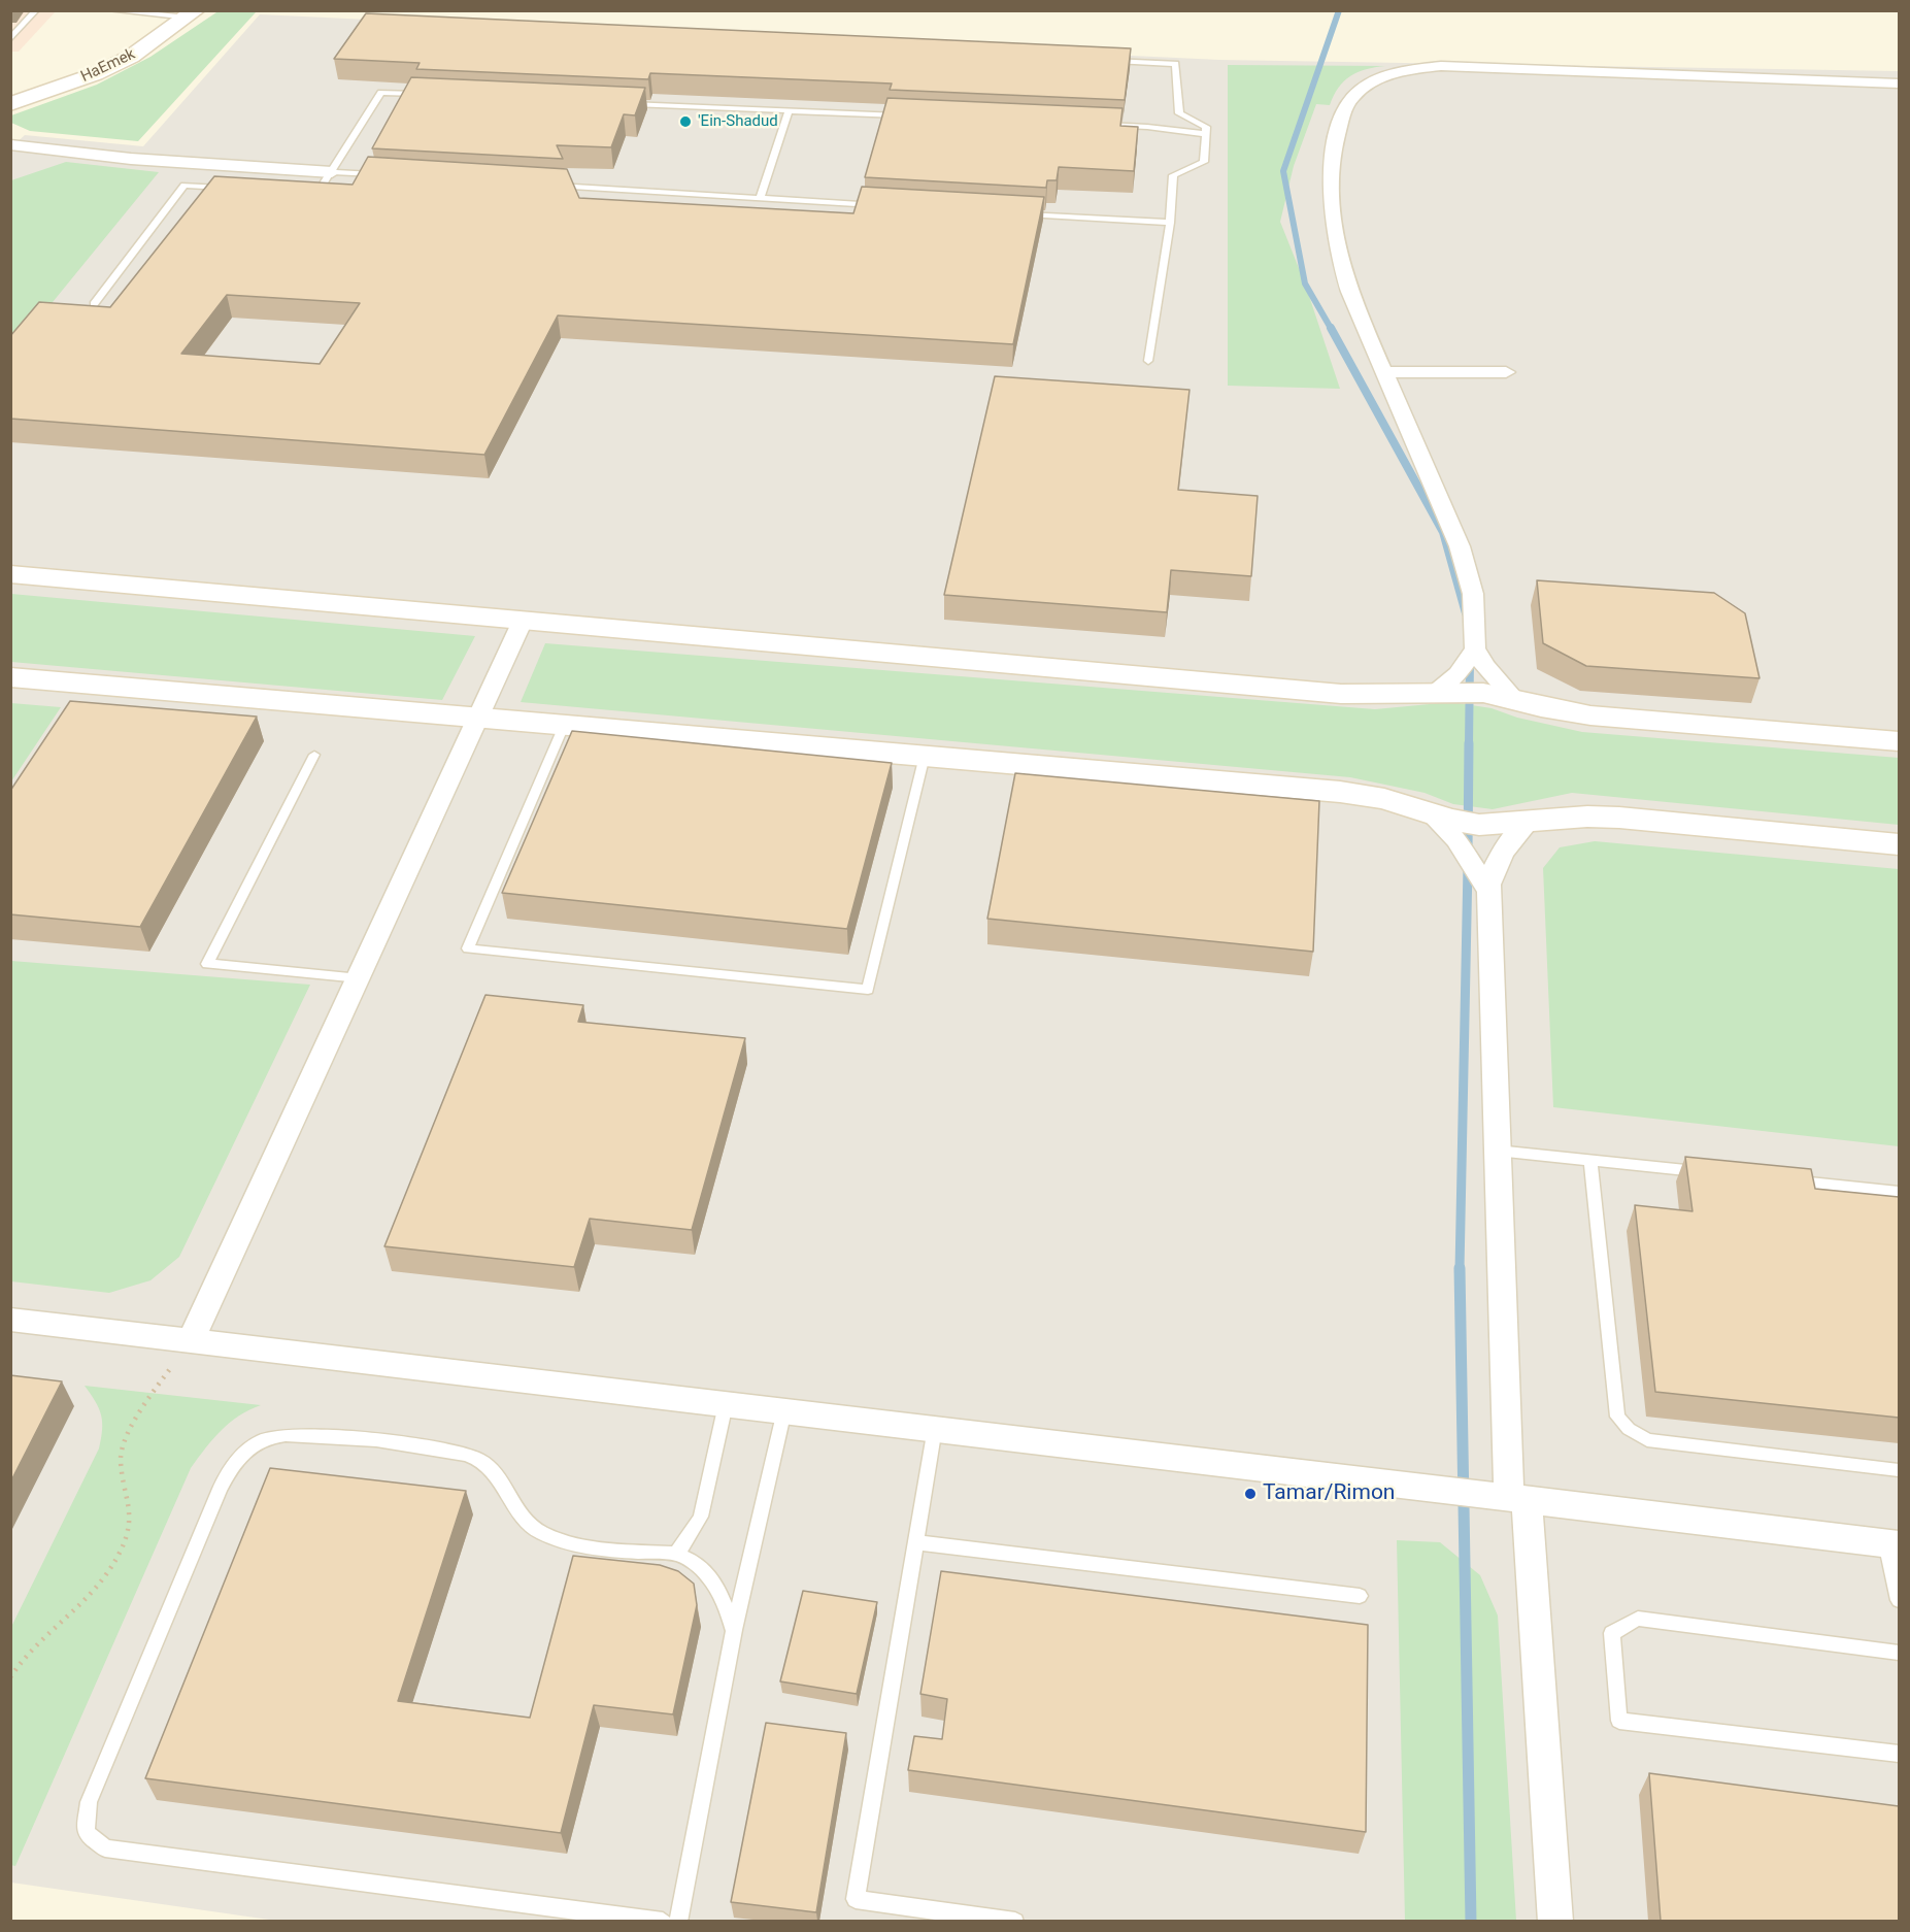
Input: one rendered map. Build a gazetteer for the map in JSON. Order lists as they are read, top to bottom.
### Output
{
  "streets": {
    "street": ["HaEmek"]
  },
  "places": ["'Ein-Shadud", "Tamar/Rimon"]
}
